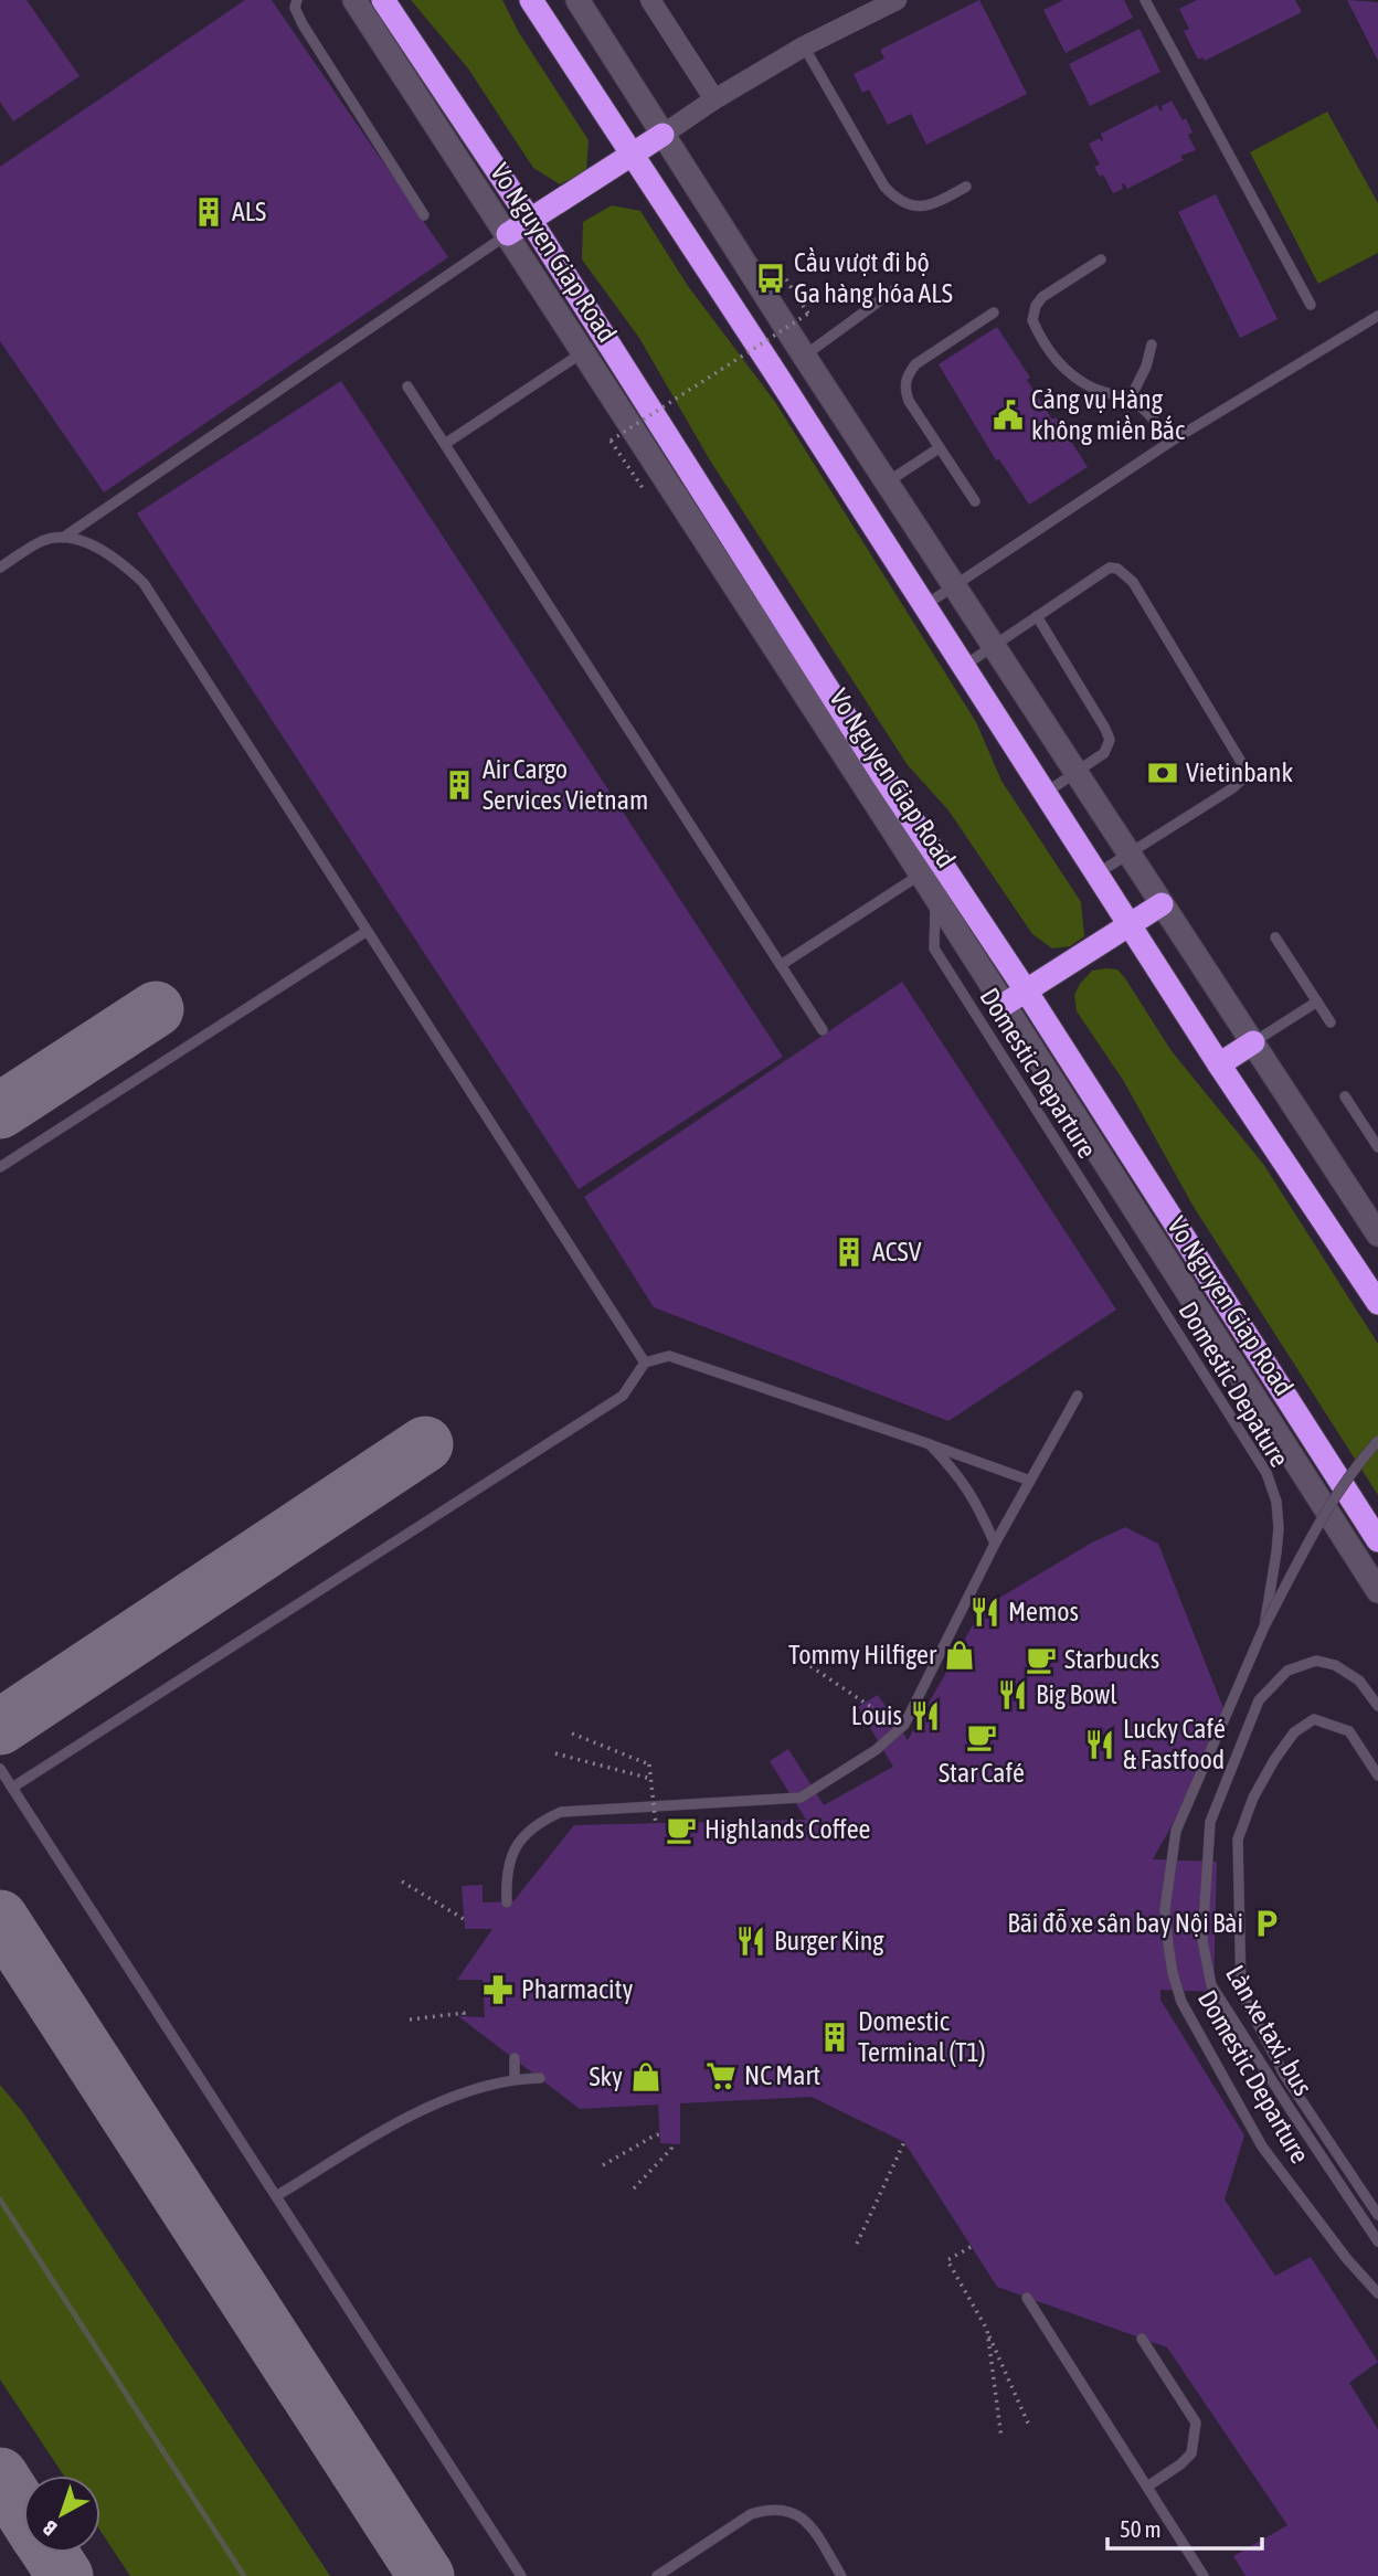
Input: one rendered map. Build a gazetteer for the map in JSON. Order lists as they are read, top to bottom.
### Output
{
  "streets": {
    "highway": ["Vo Nguyen Giap Road"],
    "lane": ["Domestic Departure", "Domestic Depature", "Làn xe taxi, bus"]
  },
  "crossings": [
    ["Vo Nguyen Giap Road", "Domestic Departure"],
    ["Domestic Departure", "Domestic Depature"]
  ],
  "places": {
    "building": [
      "ALS",
      "Air Cargo Services Vietnam",
      "ACSV",
      "Domestic Terminal (T1)"
    ],
    "bus stop": ["Cầu vượt đi bộ Ga hàng hóa ALS"],
    "public building": ["Cảng vụ Hàng không miền Bắc"],
    "bank": ["Vietinbank"],
    "restaurant": [
      "Memos",
      "Big Bowl",
      "Louis",
      "Lucky Café & Fastfood",
      "Burger King"
    ],
    "shop": ["Tommy Hilfiger", "Sky"],
    "cafe": ["Starbucks", "Star Café", "Highlands Coffee"],
    "parking": ["Bãi đỗ xe sân bay Nội Bài"],
    "pharmacy": ["Pharmacity"],
    "supermarket": ["NC Mart"]
  },
  "scale_bar": "50 m",
  "north": "bottom left"
}
